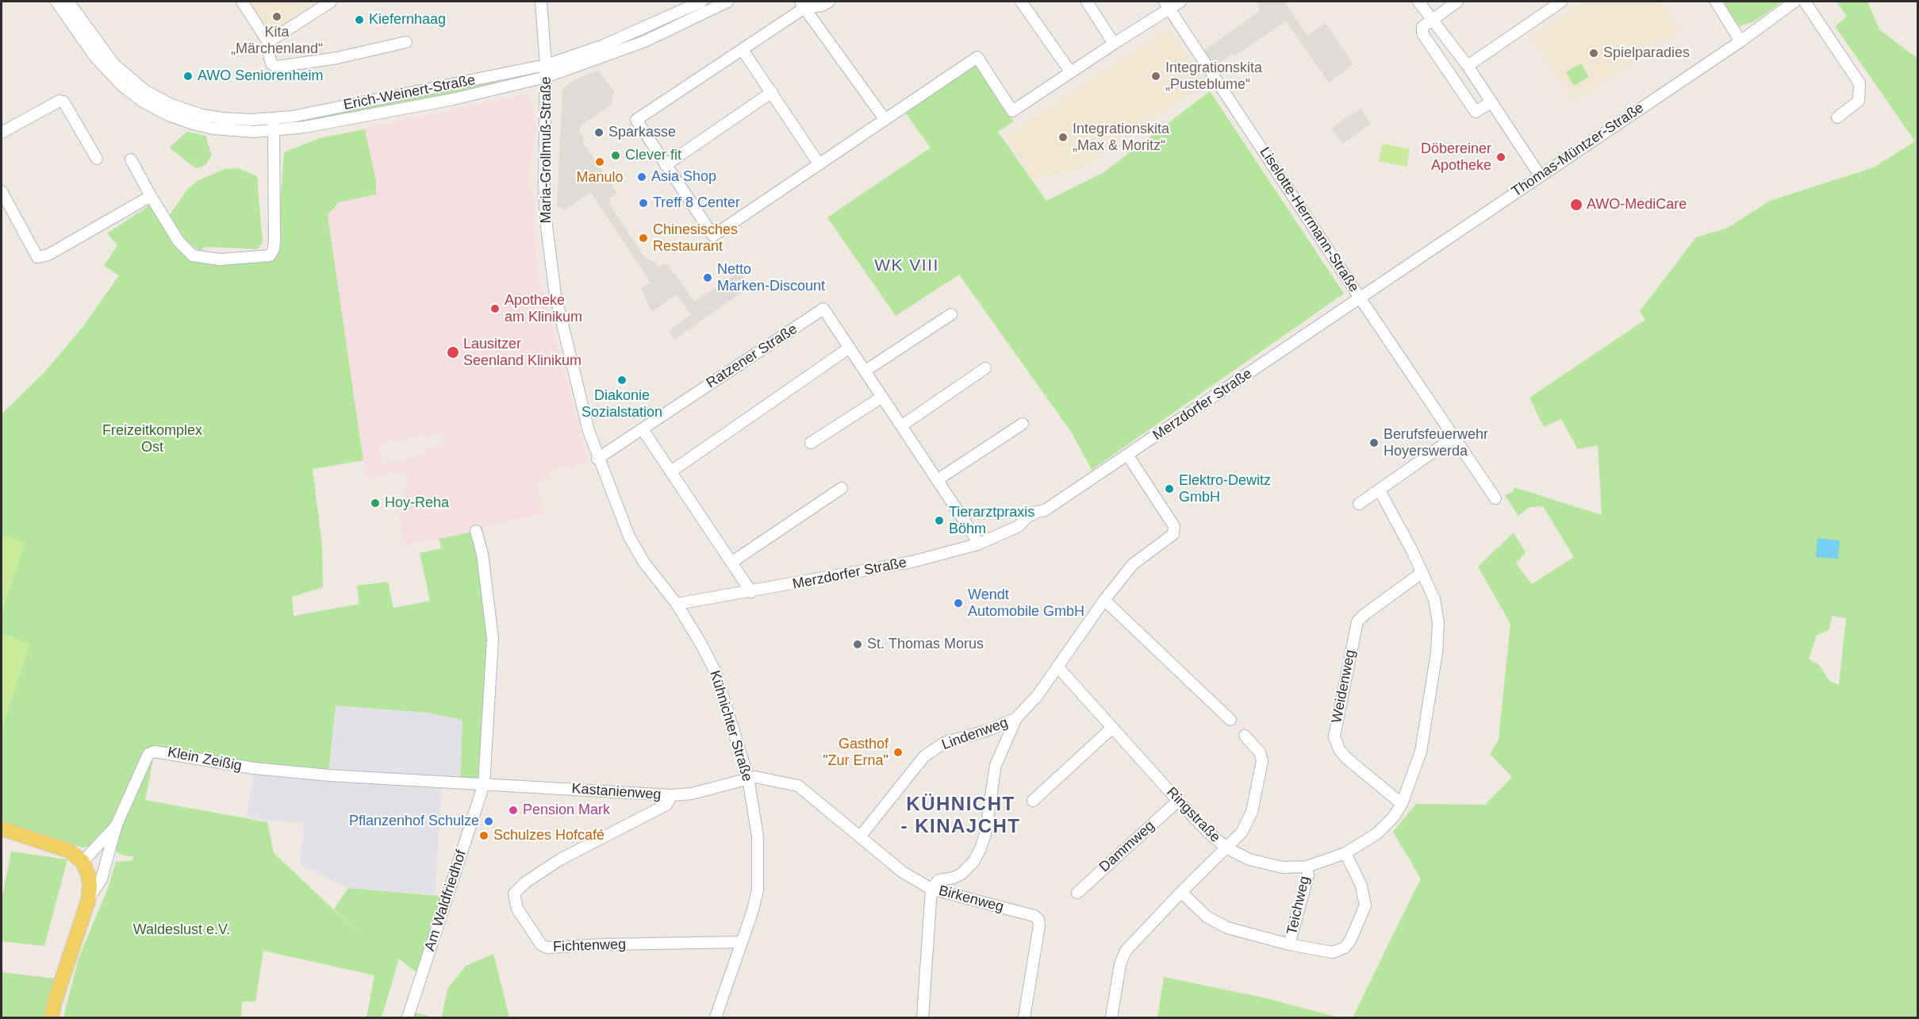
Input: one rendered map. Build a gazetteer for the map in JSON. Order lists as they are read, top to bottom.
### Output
{
  "streets": {
    "street": [
      "Erich-Weinert-Straße",
      "Maria-Grollmuß-Straße",
      "Thomas-Müntzer-Straße",
      "Liselotte-Herrmann-Straße",
      "Ratzener Straße",
      "Merzdorfer Straße",
      "Weidenweg",
      "Kühnichter Straße",
      "Lindenweg",
      "Klein Zeißig",
      "Kastanienweg",
      "Ringstraße",
      "Dammweg",
      "Birkenweg",
      "Am Waldfriedhof",
      "Teichweg",
      "Fichtenweg"
    ]
  },
  "crossings": [
    ["Erich-Weinert-Straße", "Maria-Grollmuß-Straße"],
    ["Maria-Grollmuß-Straße", "Ratzener Straße"],
    ["Maria-Grollmuß-Straße", "Kühnichter Straße"],
    ["Thomas-Müntzer-Straße", "Liselotte-Herrmann-Straße"],
    ["Thomas-Müntzer-Straße", "Merzdorfer Straße"],
    ["Liselotte-Herrmann-Straße", "Merzdorfer Straße"],
    ["Ratzener Straße", "Merzdorfer Straße"],
    ["Ratzener Straße", "Kühnichter Straße"],
    ["Merzdorfer Straße", "Kühnichter Straße"],
    ["Merzdorfer Straße", "Lindenweg"],
    ["Weidenweg", "Ringstraße"],
    ["Kühnichter Straße", "Kastanienweg"],
    ["Kühnichter Straße", "Fichtenweg"],
    ["Lindenweg", "Ringstraße"],
    ["Lindenweg", "Birkenweg"],
    ["Klein Zeißig", "Kastanienweg"],
    ["Kastanienweg", "Am Waldfriedhof"],
    ["Kastanienweg", "Fichtenweg"],
    ["Ringstraße", "Dammweg"],
    ["Ringstraße", "Teichweg"]
  ],
  "districts": ["WK VIII", "KÜHNICHT - KINAJCHT"],
  "parks": ["Freizeitkomplex Ost", "Waldeslust e.V."],
  "places": [
    "Kita „Märchenland“",
    "Kiefernhaag",
    "Spielparadies",
    "AWO Seniorenheim",
    "Integrationskita „Pusteblume“",
    "Sparkasse",
    "Integrationskita „Max & Moritz“",
    "Clever fit",
    "Döbereiner Apotheke",
    "Manulo",
    "Asia Shop",
    "Treff 8 Center",
    "AWO-MediCare",
    "Chinesisches Restaurant",
    "Netto Marken-Discount",
    "Apotheke am Klinikum",
    "Lausitzer Seenland Klinikum",
    "Diakonie Sozialstation",
    "Berufsfeuerwehr Hoyerswerda",
    "Elektro-Dewitz GmbH",
    "Hoy-Reha",
    "Tierarztpraxis Böhm",
    "Wendt Automobile GmbH",
    "St. Thomas Morus",
    "Gasthof \"Zur Erna\"",
    "Pension Mark",
    "Pflanzenhof Schulze",
    "Schulzes Hofcafé"
  ]
}
